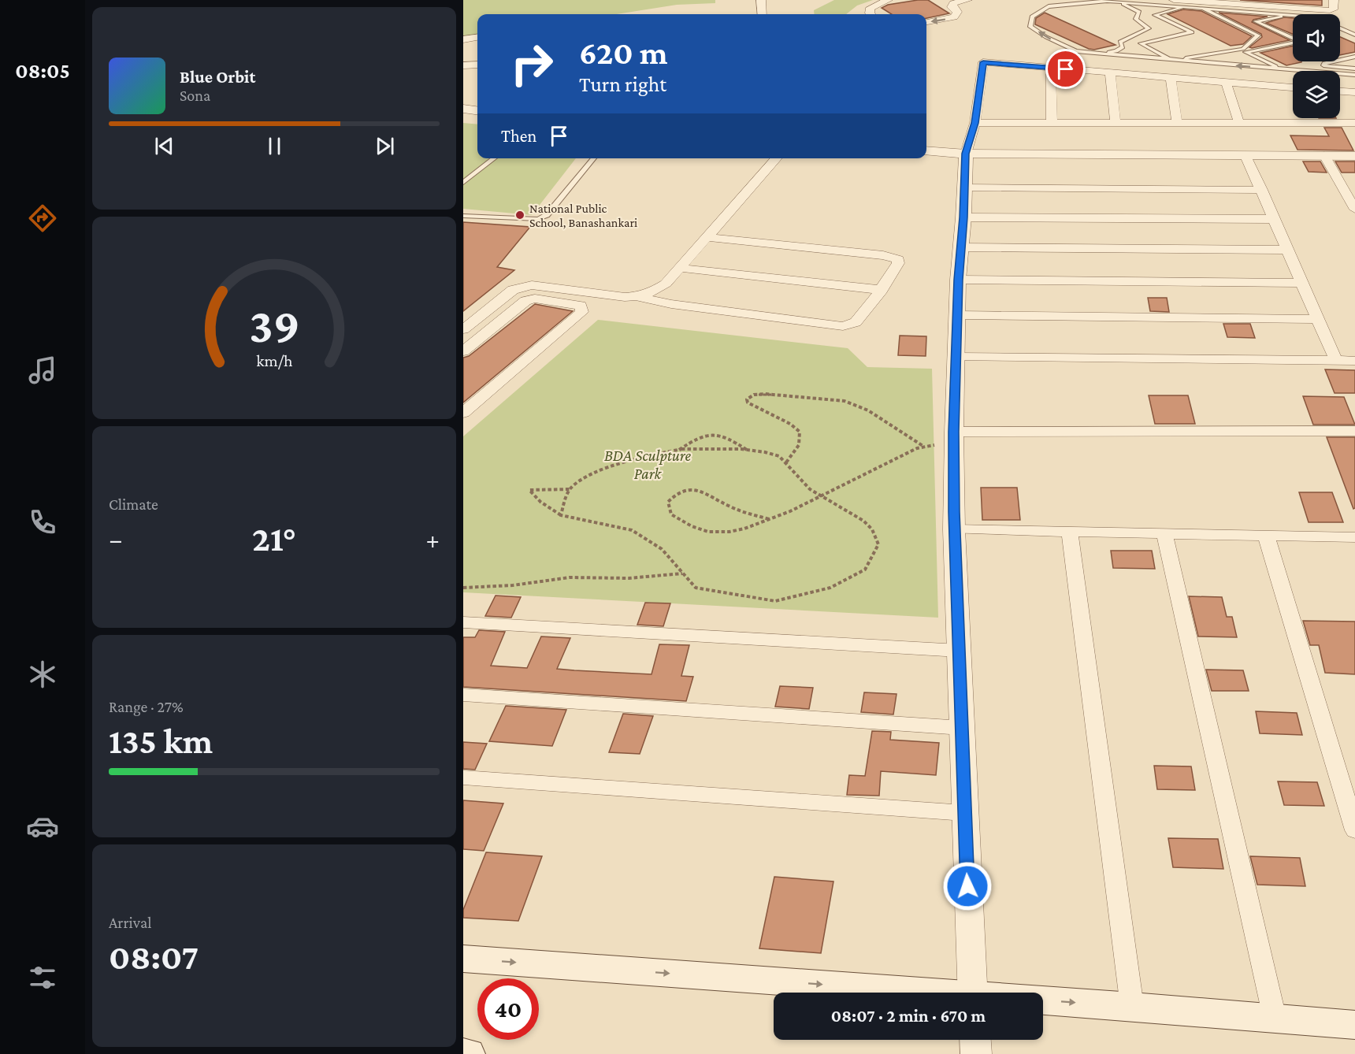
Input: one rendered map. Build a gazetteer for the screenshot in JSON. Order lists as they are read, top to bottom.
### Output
{
  "parks": ["BDA Sculpture Park"],
  "places": ["National Public School, Banashankari"],
  "page": {
    "tabs": "08:05",
    "turn": ["620 m", "Turn right"],
    "song": ["Blue Orbit", "Sona"],
    "then": "Then",
    "tile": [
      "Climate",
      ["Range · 27%", "135 km"],
      ["Arrival", "08:07"]
    ],
    "heat": ["−", "21°", "+"],
    "limit": "40",
    "trip": "08:07 · 2 min · 670 m",
    "gauge": ["39", "km/h"]
  }
}
